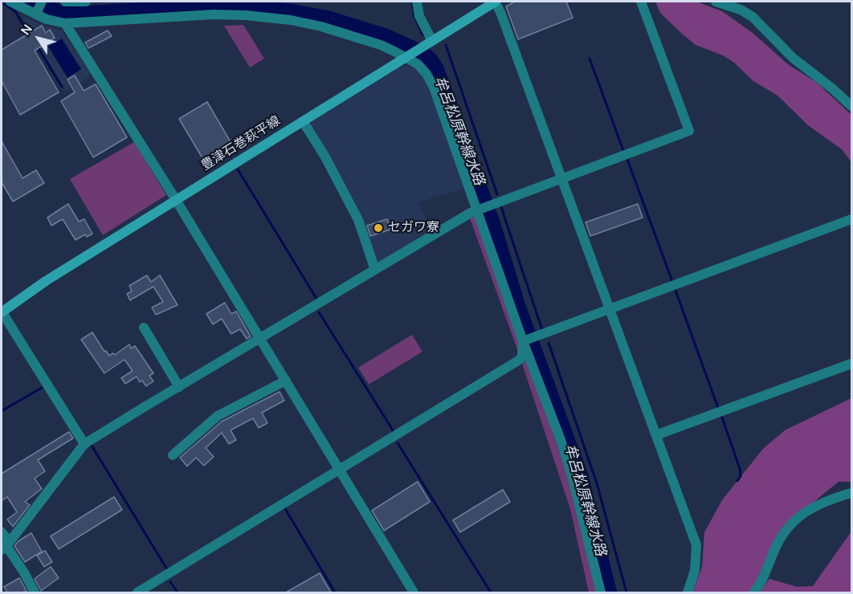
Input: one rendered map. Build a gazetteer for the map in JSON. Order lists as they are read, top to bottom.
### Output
{
  "streets": {
    "main road": ["豊津石巻萩平線"]
  },
  "water": ["牟呂松原幹線水路"],
  "places": ["セガワ寮"],
  "north": "top left"
}
